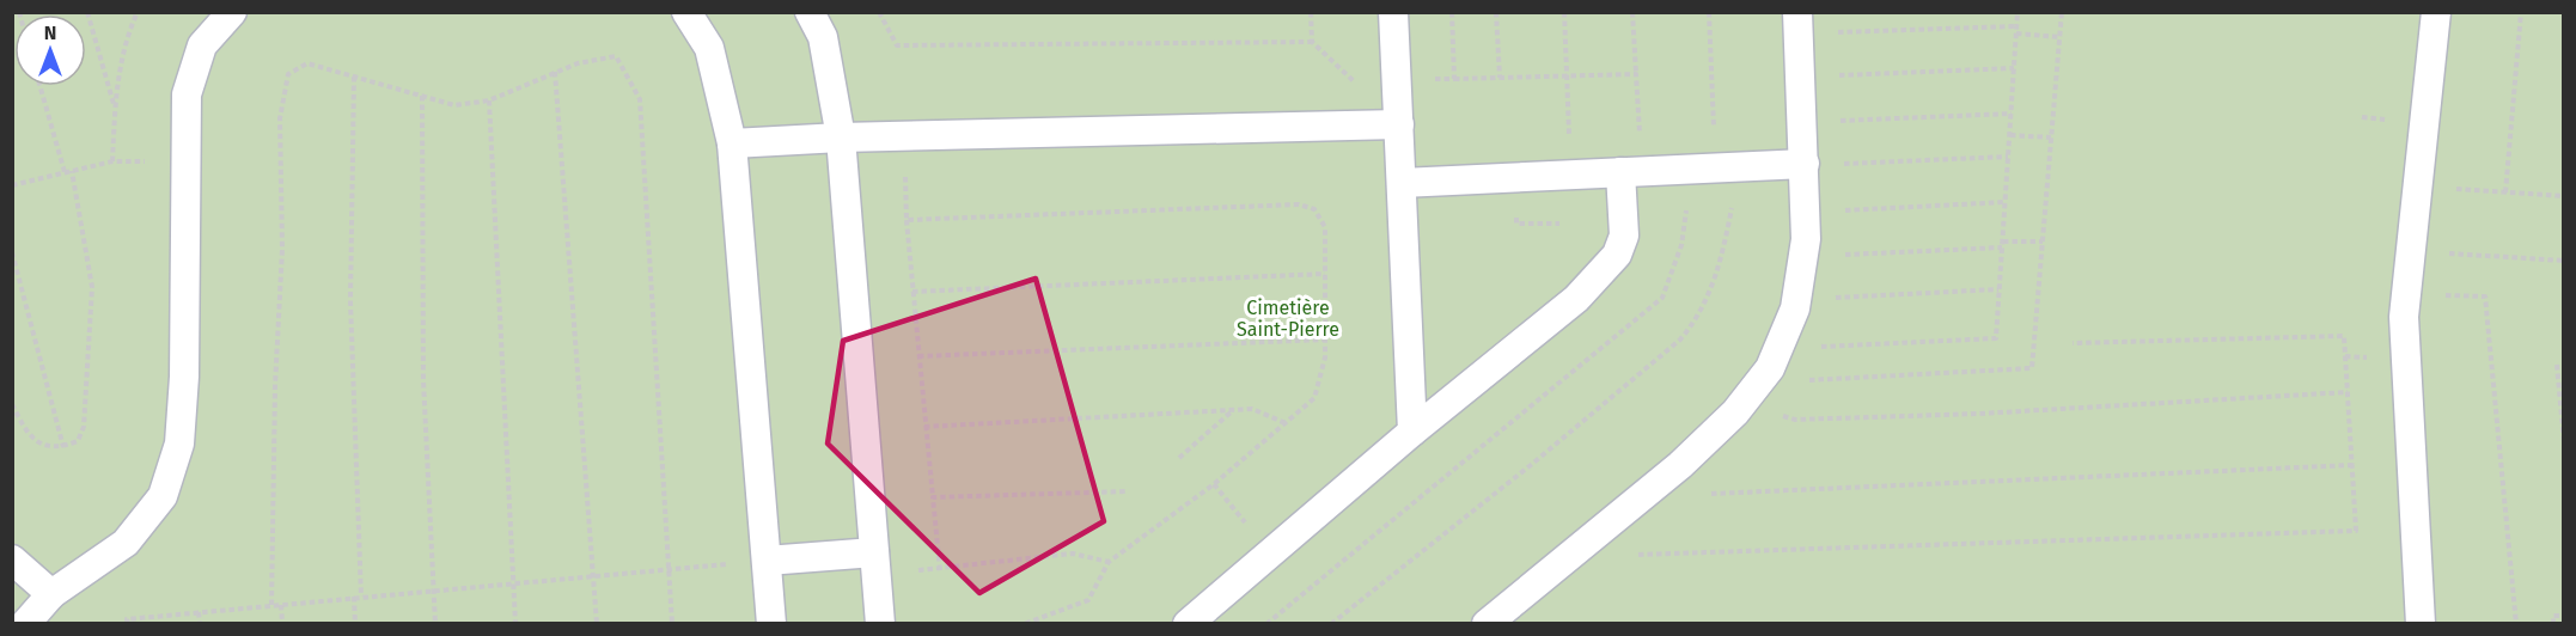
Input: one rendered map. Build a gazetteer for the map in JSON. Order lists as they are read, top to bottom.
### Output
{
  "parks": ["Cimetière Saint-Pierre"],
  "north": "top"
}
